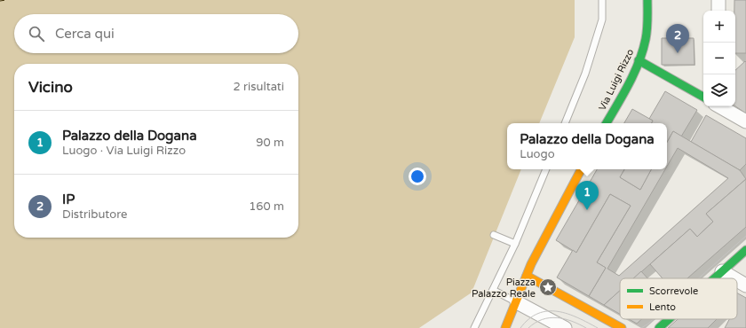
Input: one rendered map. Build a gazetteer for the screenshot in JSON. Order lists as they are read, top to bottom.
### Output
{
  "streets": {
    "main road": ["Via Luigi Rizzo"]
  },
  "places": {
    "place": ["Piazza Palazzo Reale"]
  },
  "legend": ["Scorrevole", "Lento"],
  "page": {
    "map_buttons": ["+", "−"],
    "search": "Cerca qui",
    "pins": ["2", "1"],
    "heading": ["Vicino", "2 risultati"],
    "list": [
      {
        "mark": "1",
        "name": "Palazzo della Dogana",
        "note": "Luogo · Via Luigi Rizzo",
        "value": "90 m"
      },
      {
        "mark": "2",
        "name": "IP",
        "note": "Distributore",
        "value": "160 m"
      }
    ],
    "popup": ["Palazzo della Dogana", "Luogo"]
  }
}
